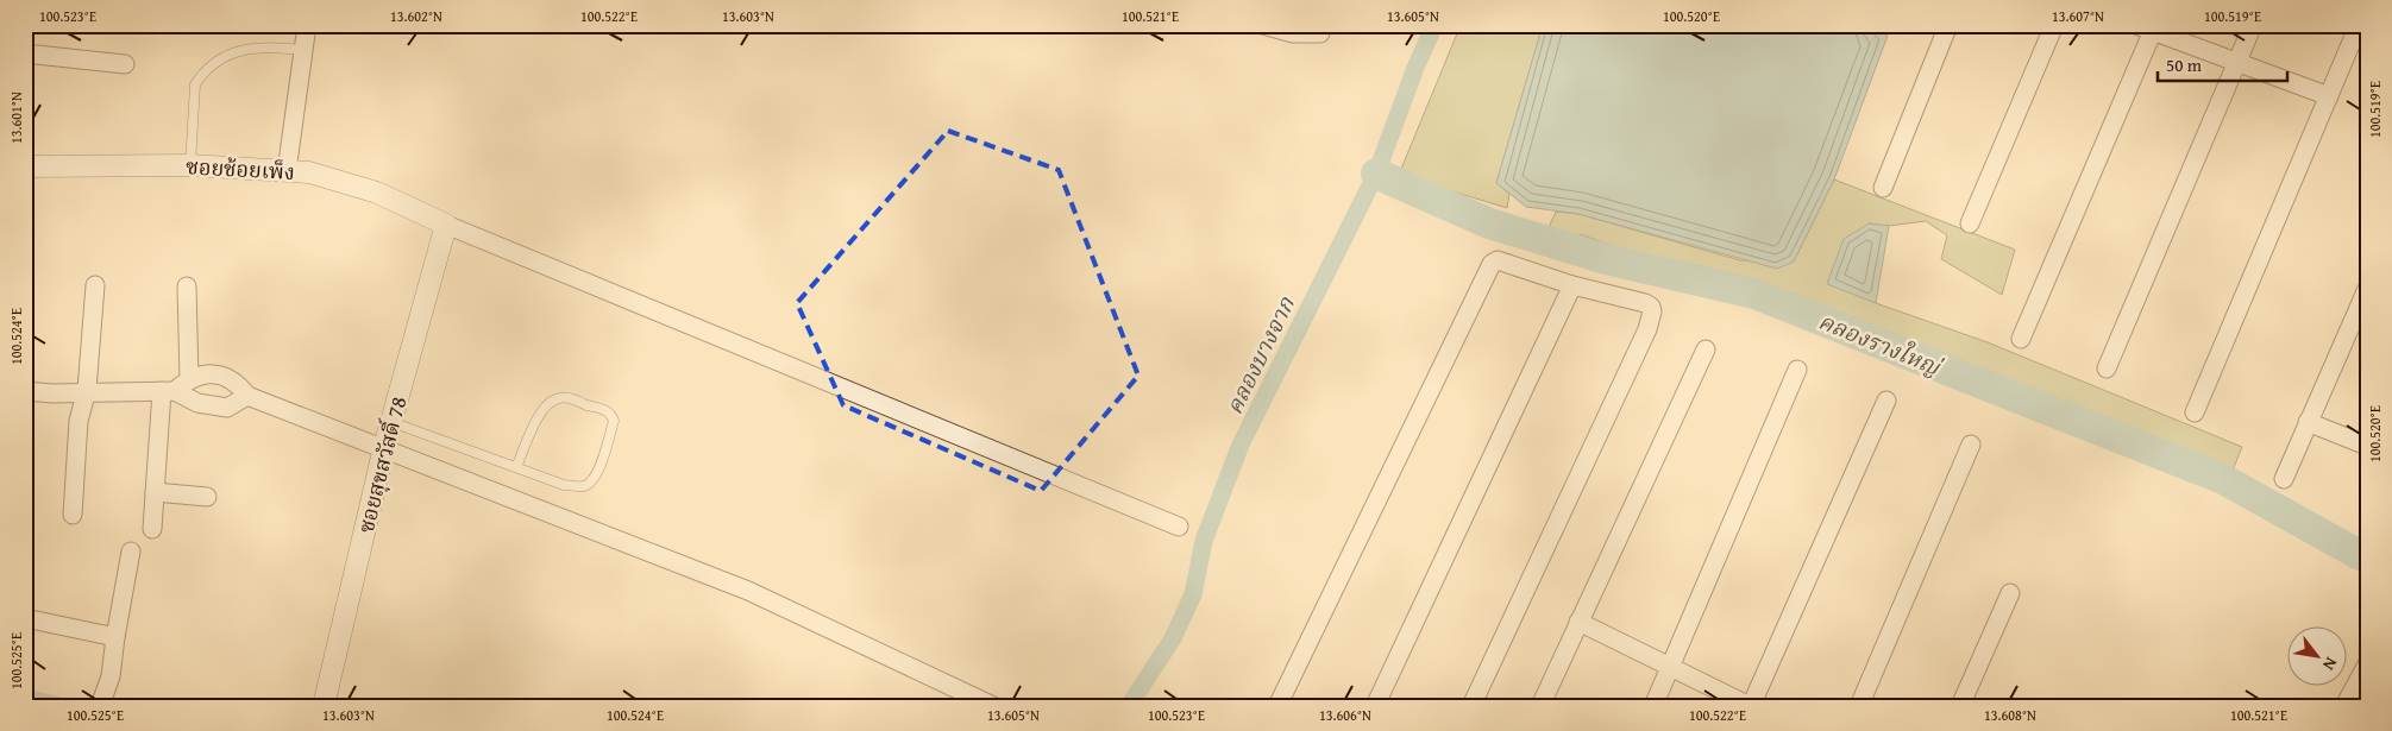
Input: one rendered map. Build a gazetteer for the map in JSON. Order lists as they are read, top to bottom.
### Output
{
  "streets": {
    "street": ["ซอยช้อยเพ็ง", "ซอยสุขสวัสดิ์ 78"]
  },
  "crossings": [
    ["ซอยช้อยเพ็ง", "ซอยสุขสวัสดิ์ 78"]
  ],
  "water": ["คลองรางใหญ่", "คลองบางจาก"],
  "scale_bar": "50 m",
  "north": "bottom right",
  "coordinates": [
    "100.523°E",
    "13.602°N",
    "100.522°E",
    "13.603°N",
    "100.521°E",
    "13.605°N",
    "100.520°E",
    "13.607°N",
    "100.519°E",
    "13.601°N",
    "100.524°E",
    "100.525°E",
    "13.606°N",
    "13.608°N"
  ]
}
